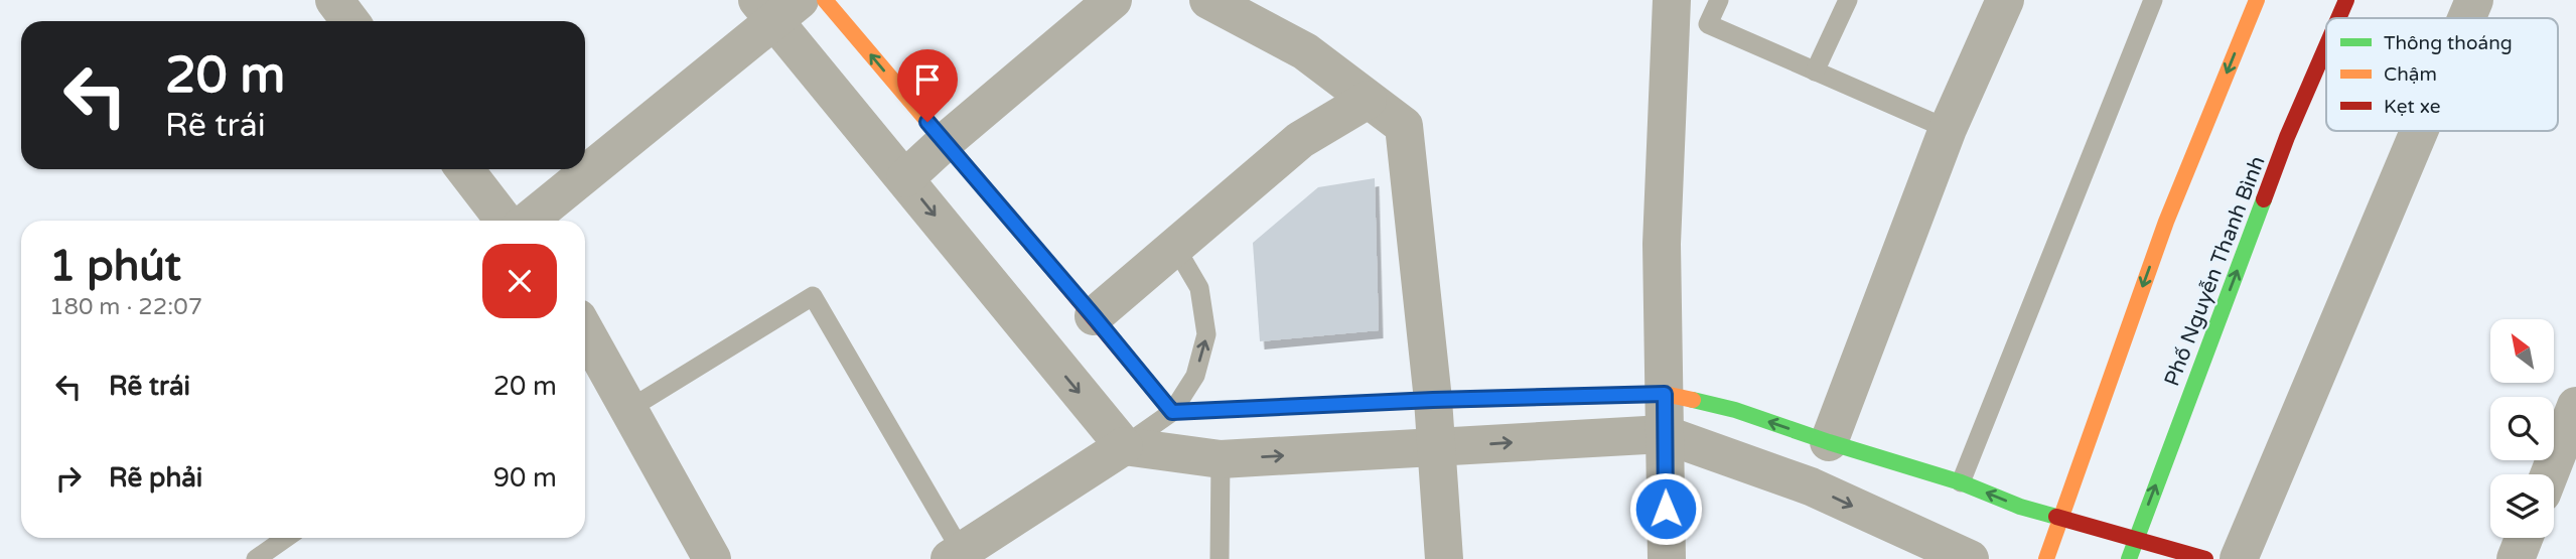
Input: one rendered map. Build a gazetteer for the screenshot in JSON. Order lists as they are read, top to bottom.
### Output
{
  "streets": {
    "street": ["Phố Nguyễn Thanh Bình"]
  },
  "legend": ["Thông thoáng", "Chậm", "Kẹt xe"],
  "north": "top left",
  "page": {
    "turn": ["20 m", "Rẽ trái"],
    "heading": ["1 phút", "180 m · 22:07"],
    "list": [
      {
        "name": "Rẽ trái",
        "value": "20 m"
      },
      {
        "name": "Rẽ phải",
        "value": "90 m"
      }
    ]
  }
}
